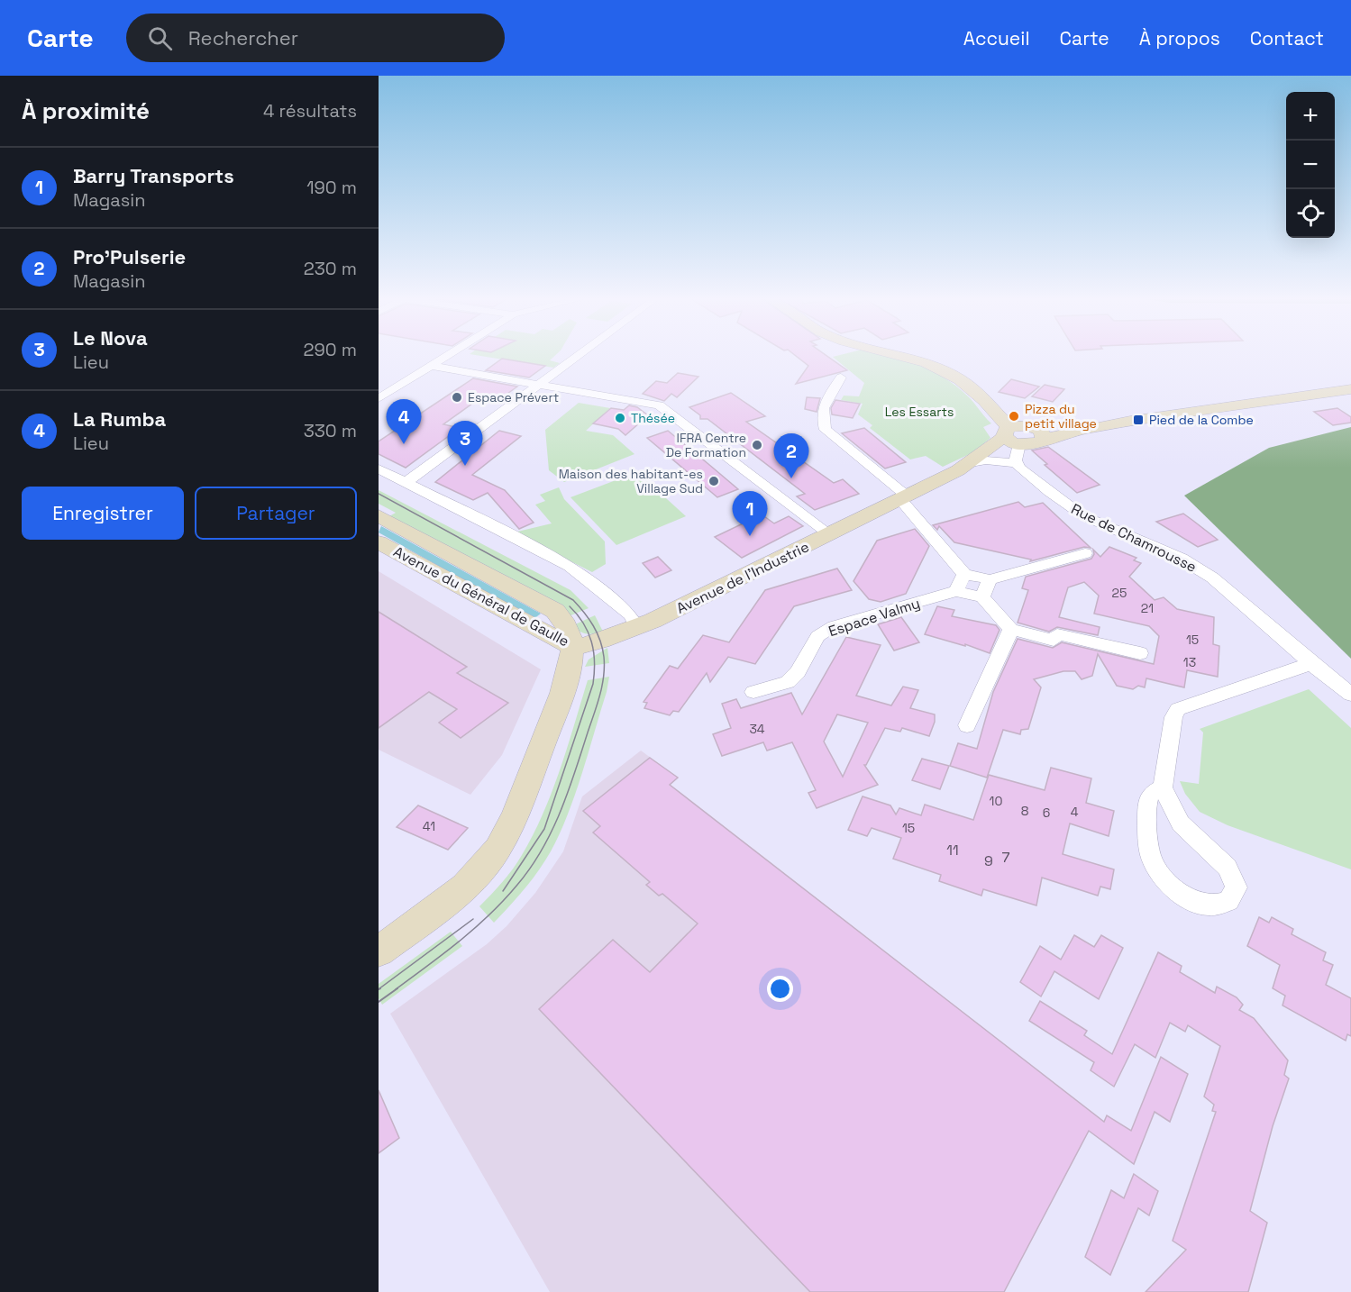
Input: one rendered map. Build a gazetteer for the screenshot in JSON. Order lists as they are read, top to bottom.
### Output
{
  "streets": {
    "street": [
      "Rue de Chamrousse",
      "Avenue de l'Industrie",
      "Avenue du Général de Gaulle",
      "Espace Valmy"
    ]
  },
  "crossings": [
    ["Avenue de l'Industrie", "Avenue du Général de Gaulle"]
  ],
  "parks": ["Les Essarts"],
  "places": {
    "other": [
      "Espace Prévert",
      "Pizza du petit village",
      "Thésée",
      "IFRA Centre De Formation",
      "Maison des habitant-es Village Sud"
    ],
    "transit": ["Pied de la Combe"]
  },
  "house_numbers": [
    "25",
    "21",
    "15",
    "13",
    "34",
    "10",
    "8",
    "4",
    "6",
    "41",
    "15",
    "11",
    "7",
    "9"
  ],
  "page": {
    "header": "Carte",
    "search": "Rechercher",
    "nav": [
      "Accueil",
      "Carte",
      "À propos",
      "Contact"
    ],
    "heading": ["À proximité", "4 résultats"],
    "map_buttons": ["+", "−"],
    "list": [
      {
        "mark": "1",
        "name": "Barry Transports",
        "note": "Magasin",
        "value": "190 m"
      },
      {
        "mark": "2",
        "name": "Pro'Pulserie",
        "note": "Magasin",
        "value": "230 m"
      },
      {
        "mark": "3",
        "name": "Le Nova",
        "note": "Lieu",
        "value": "290 m"
      },
      {
        "mark": "4",
        "name": "La Rumba",
        "note": "Lieu",
        "value": "330 m"
      }
    ],
    "pins": [
      "4",
      "3",
      "2",
      "1"
    ],
    "buttons": ["Enregistrer", "Partager"]
  }
}
